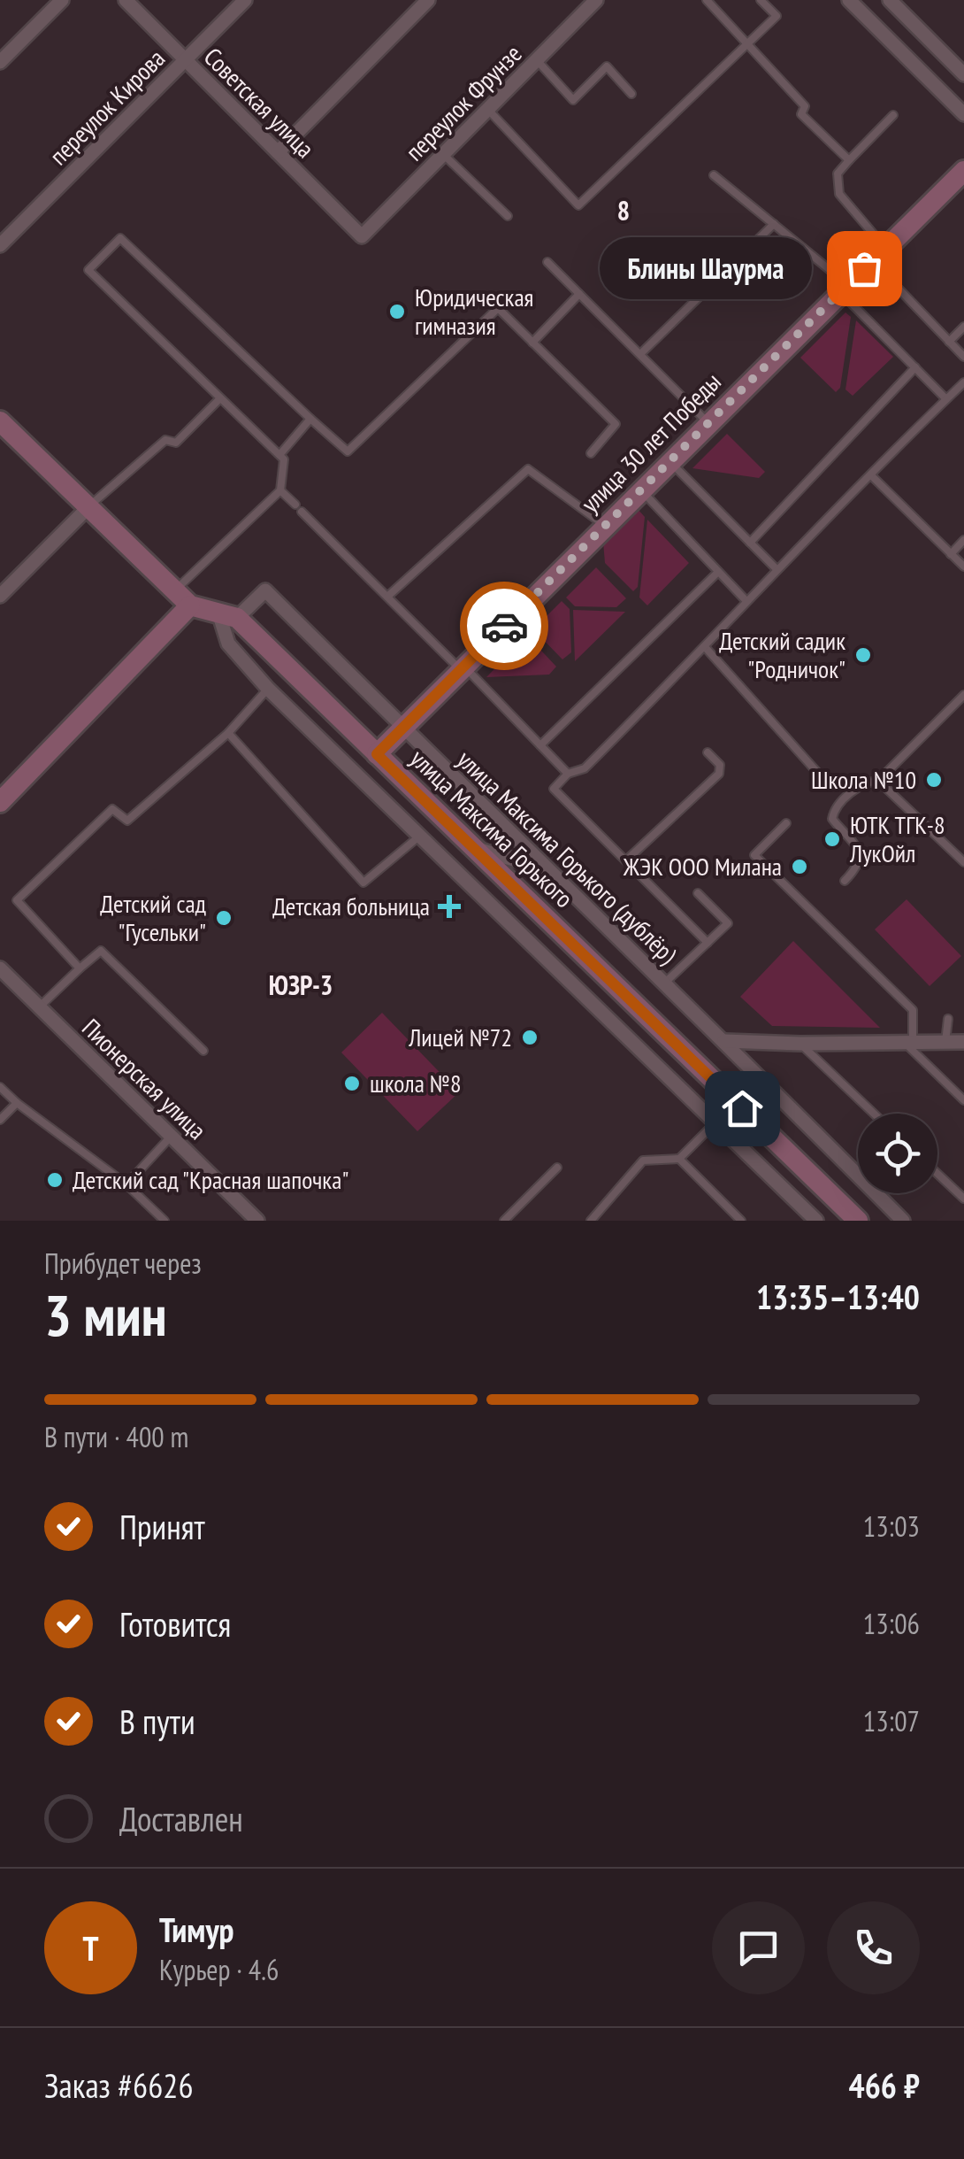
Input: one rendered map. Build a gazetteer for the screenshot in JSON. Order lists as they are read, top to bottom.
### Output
{
  "streets": {
    "street": [
      "Советская улица",
      "переулок Фрунзе",
      "переулок Кирова",
      "улица 30 лет Победы",
      "улица Максима Горького",
      "улица Максима Горького (дублёр)",
      "Пионерская улица"
    ]
  },
  "crossings": [
    ["Советская улица", "переулок Фрунзе"],
    ["Советская улица", "переулок Кирова"],
    ["улица 30 лет Победы", "улица Максима Горького"],
    ["улица 30 лет Победы", "улица Максима Горького (дублёр)"],
    ["улица Максима Горького", "улица Максима Горького (дублёр)"]
  ],
  "districts": ["8", "ЮЗР-3"],
  "places": {
    "other": [
      "Блины Шаурма",
      "Юридическая гимназия",
      "Детский садик \"Родничок\"",
      "Школа №10",
      "ЮТК ТГК-8 ЛукОйл",
      "ЖЭК ООО Милана",
      "Детский сад \"Гусельки\"",
      "Лицей №72",
      "школа №8",
      "Детский сад \"Красная шапочка\""
    ],
    "health": ["Детская больница"]
  },
  "page": {
    "bubble": "Блины Шаурма",
    "heading": ["3 мин", "Прибудет через", "13:35–13:40"],
    "panel": [
      "Тимур",
      "Курьер · 4.6",
      "Заказ #6626",
      "466 ₽"
    ],
    "bar": "В пути · 400 m",
    "list": [
      ["Принят", "13:03"],
      ["Готовится", "13:06"],
      ["В пути", "13:07"],
      "Доставлен"
    ],
    "round": "Т"
  }
}
